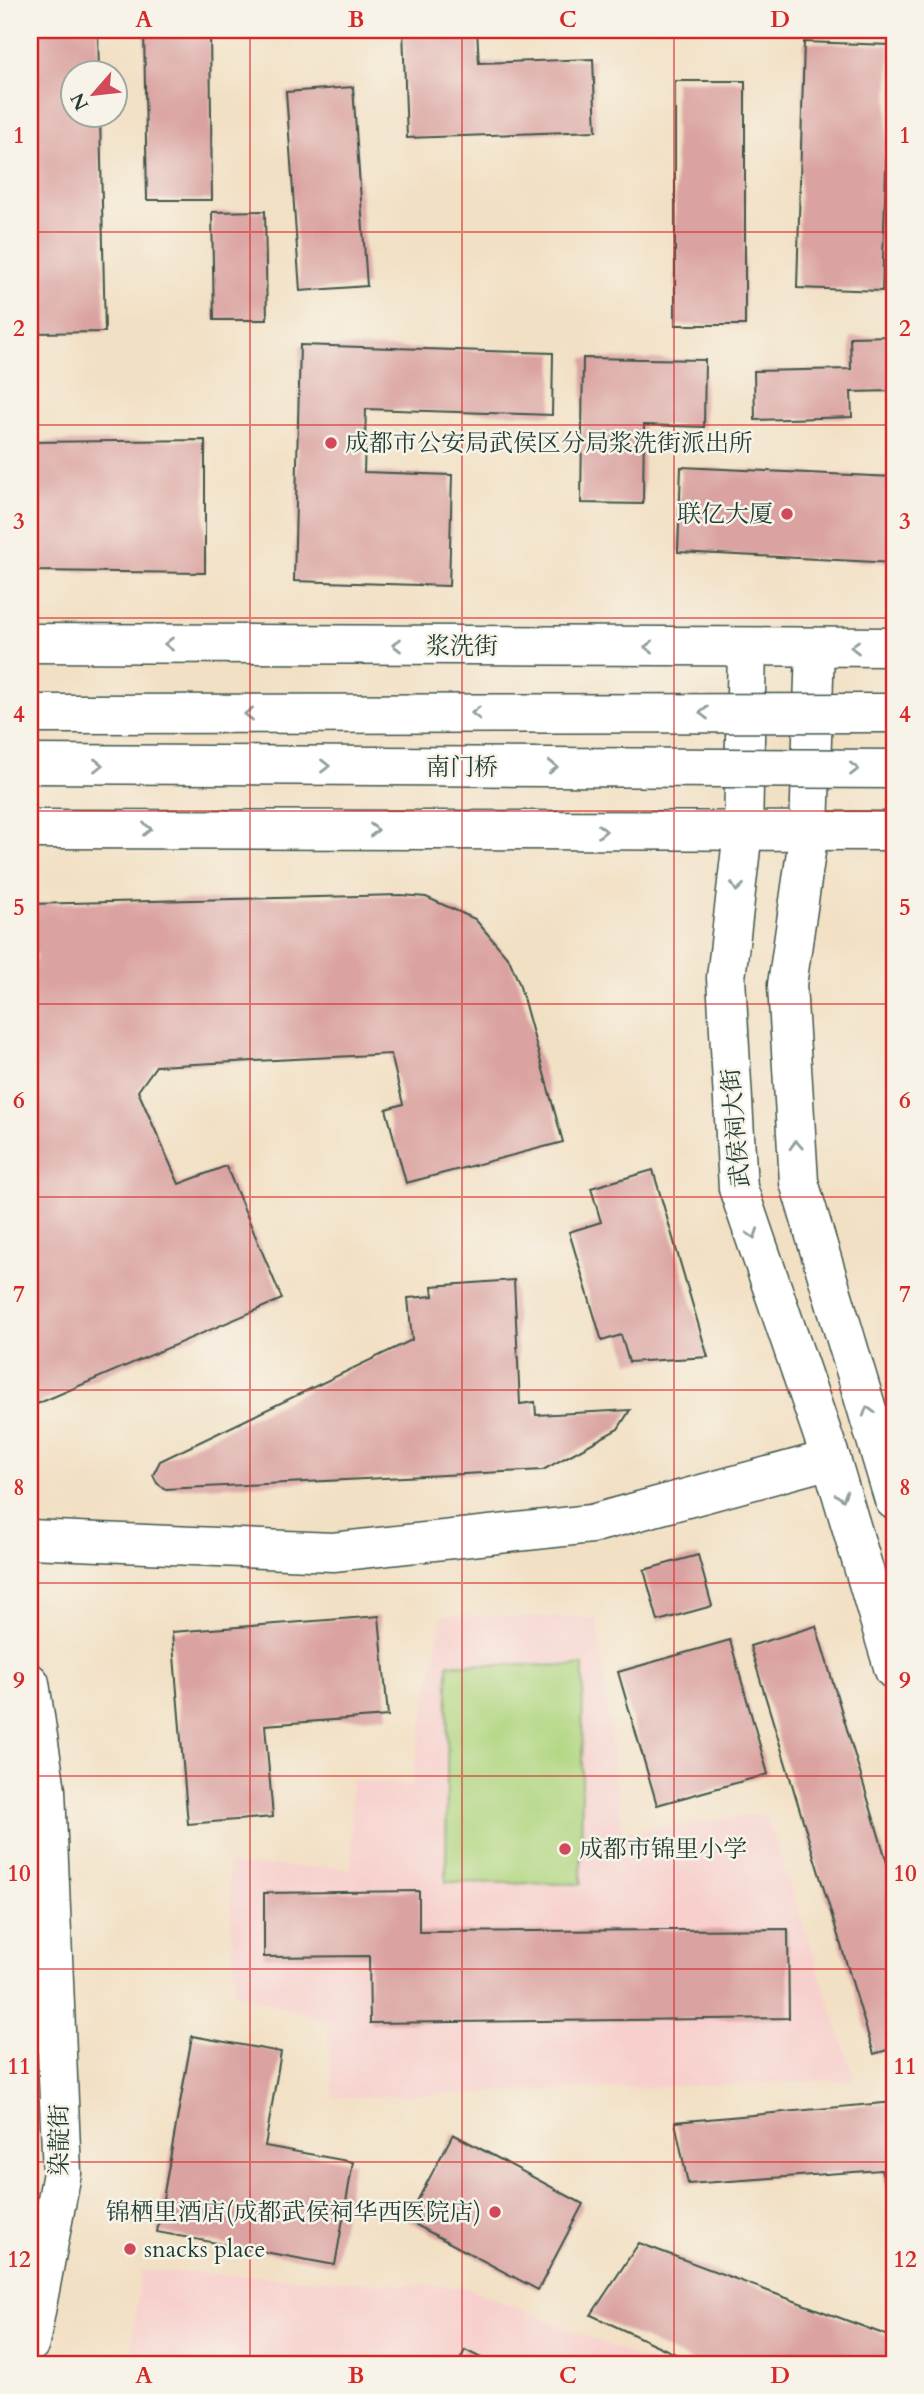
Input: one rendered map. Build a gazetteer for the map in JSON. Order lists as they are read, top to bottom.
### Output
{
  "streets": {
    "main road": [
      "浆洗街",
      "南门桥",
      "武侯祠大街",
      "染靛街"
    ]
  },
  "crossings": [
    ["浆洗街", "武侯祠大街"]
  ],
  "places": [
    "成都市公安局武侯区分局浆洗街派出所",
    "联亿大厦",
    "成都市锦里小学",
    "锦栖里酒店(成都武侯祠华西医院店)",
    "snacks place"
  ],
  "north": "bottom left",
  "grid": {
    "columns": [
      "A",
      "B",
      "C",
      "D"
    ],
    "rows": [
      "1",
      "2",
      "3",
      "4",
      "5",
      "6",
      "7",
      "8",
      "9",
      "10",
      "11",
      "12"
    ]
  }
}
